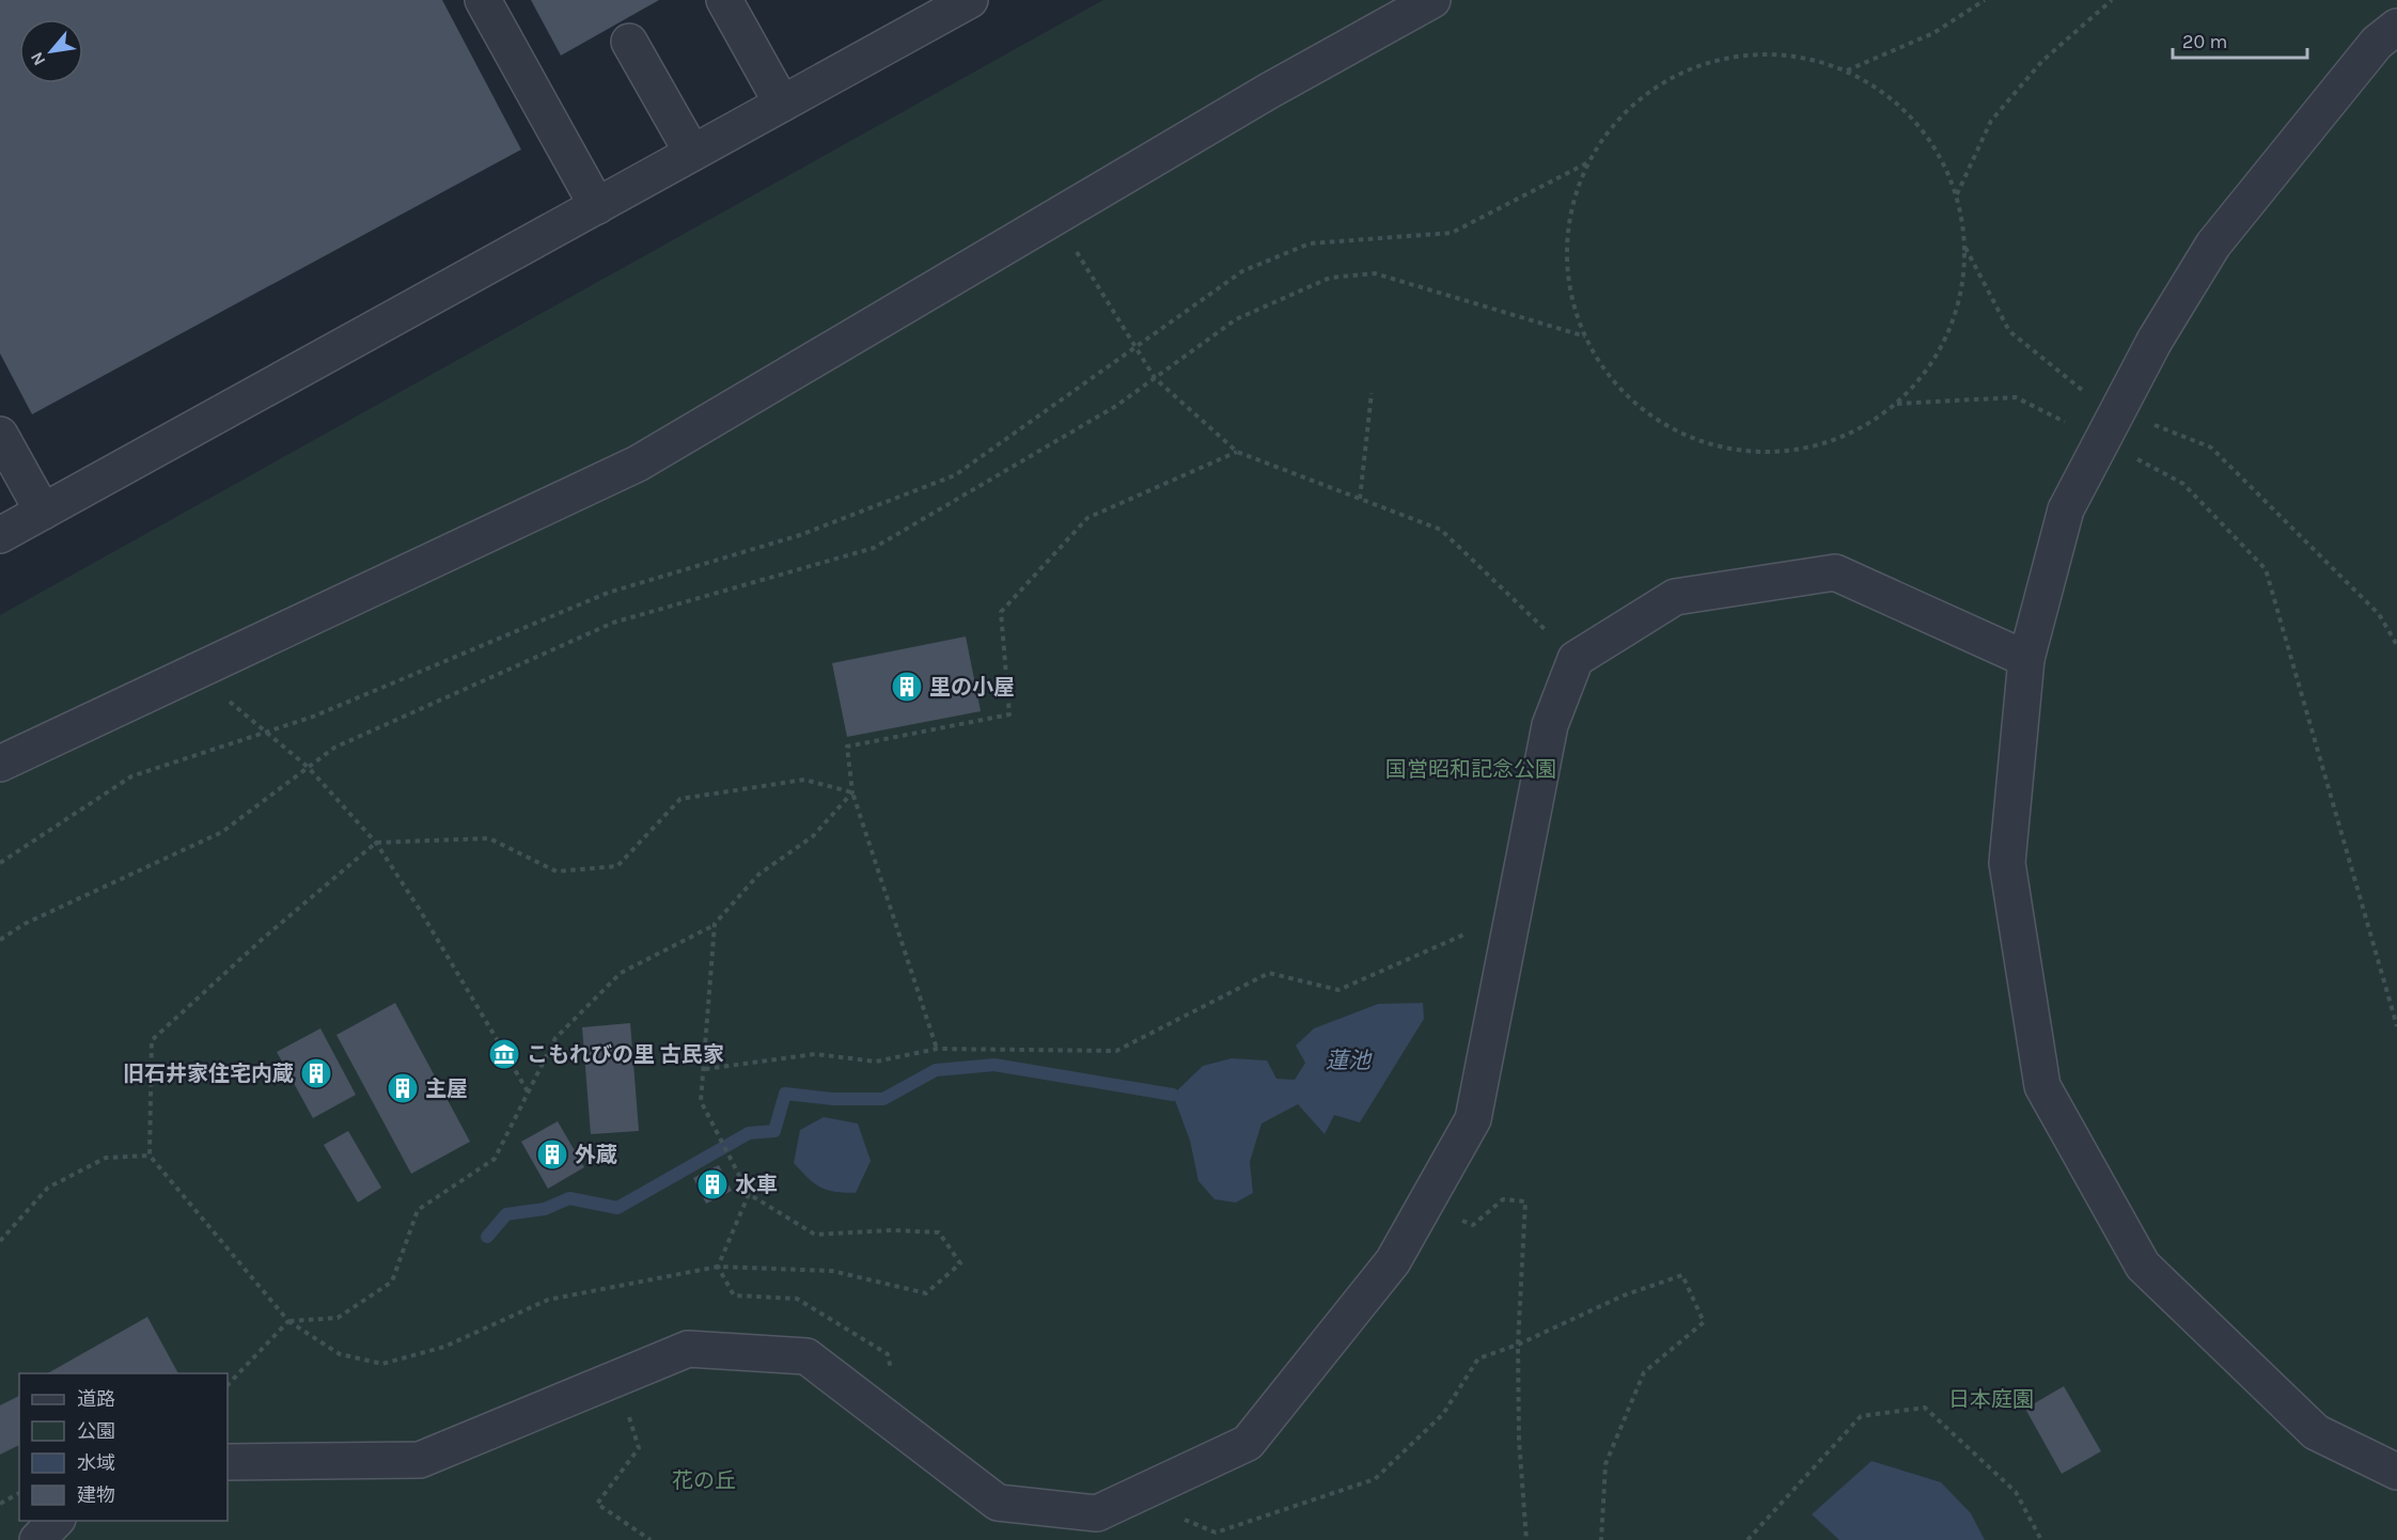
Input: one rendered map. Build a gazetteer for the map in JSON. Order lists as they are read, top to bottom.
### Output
{
  "water": ["蓮池"],
  "parks": ["国営昭和記念公園", "日本庭園", "花の丘"],
  "places": {
    "building": [
      "里の小屋",
      "旧石井家住宅内蔵",
      "主屋",
      "外蔵",
      "水車"
    ],
    "museum": ["こもれびの里 古民家"]
  },
  "legend": [
    "道路",
    "公園",
    "水域",
    "建物"
  ],
  "scale_bar": "20 m",
  "north": "bottom left"
}
